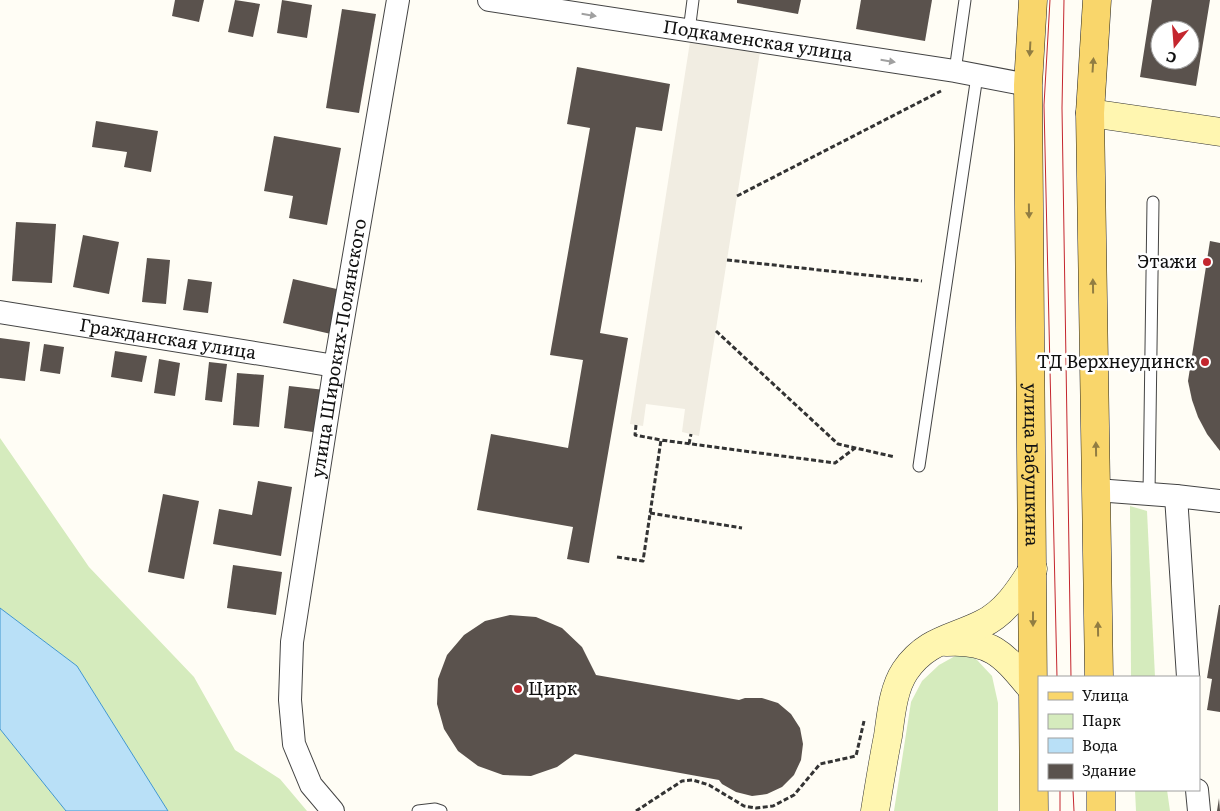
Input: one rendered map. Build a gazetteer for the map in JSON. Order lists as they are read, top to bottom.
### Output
{
  "streets": {
    "main road": ["улица Бабушкина"],
    "street": ["Подкаменская улица", "Гражданская улица", "улица Широких-Полянского"]
  },
  "crossings": [
    ["Подкаменская улица", "улица Бабушкина"],
    ["Гражданская улица", "улица Широких-Полянского"]
  ],
  "one_way": ["Подкаменская улица"],
  "places": ["Этажи", "ТД Верхнеудинск", "Цирк"],
  "legend": [
    "Улица",
    "Парк",
    "Вода",
    "Здание"
  ],
  "north": "bottom"
}
